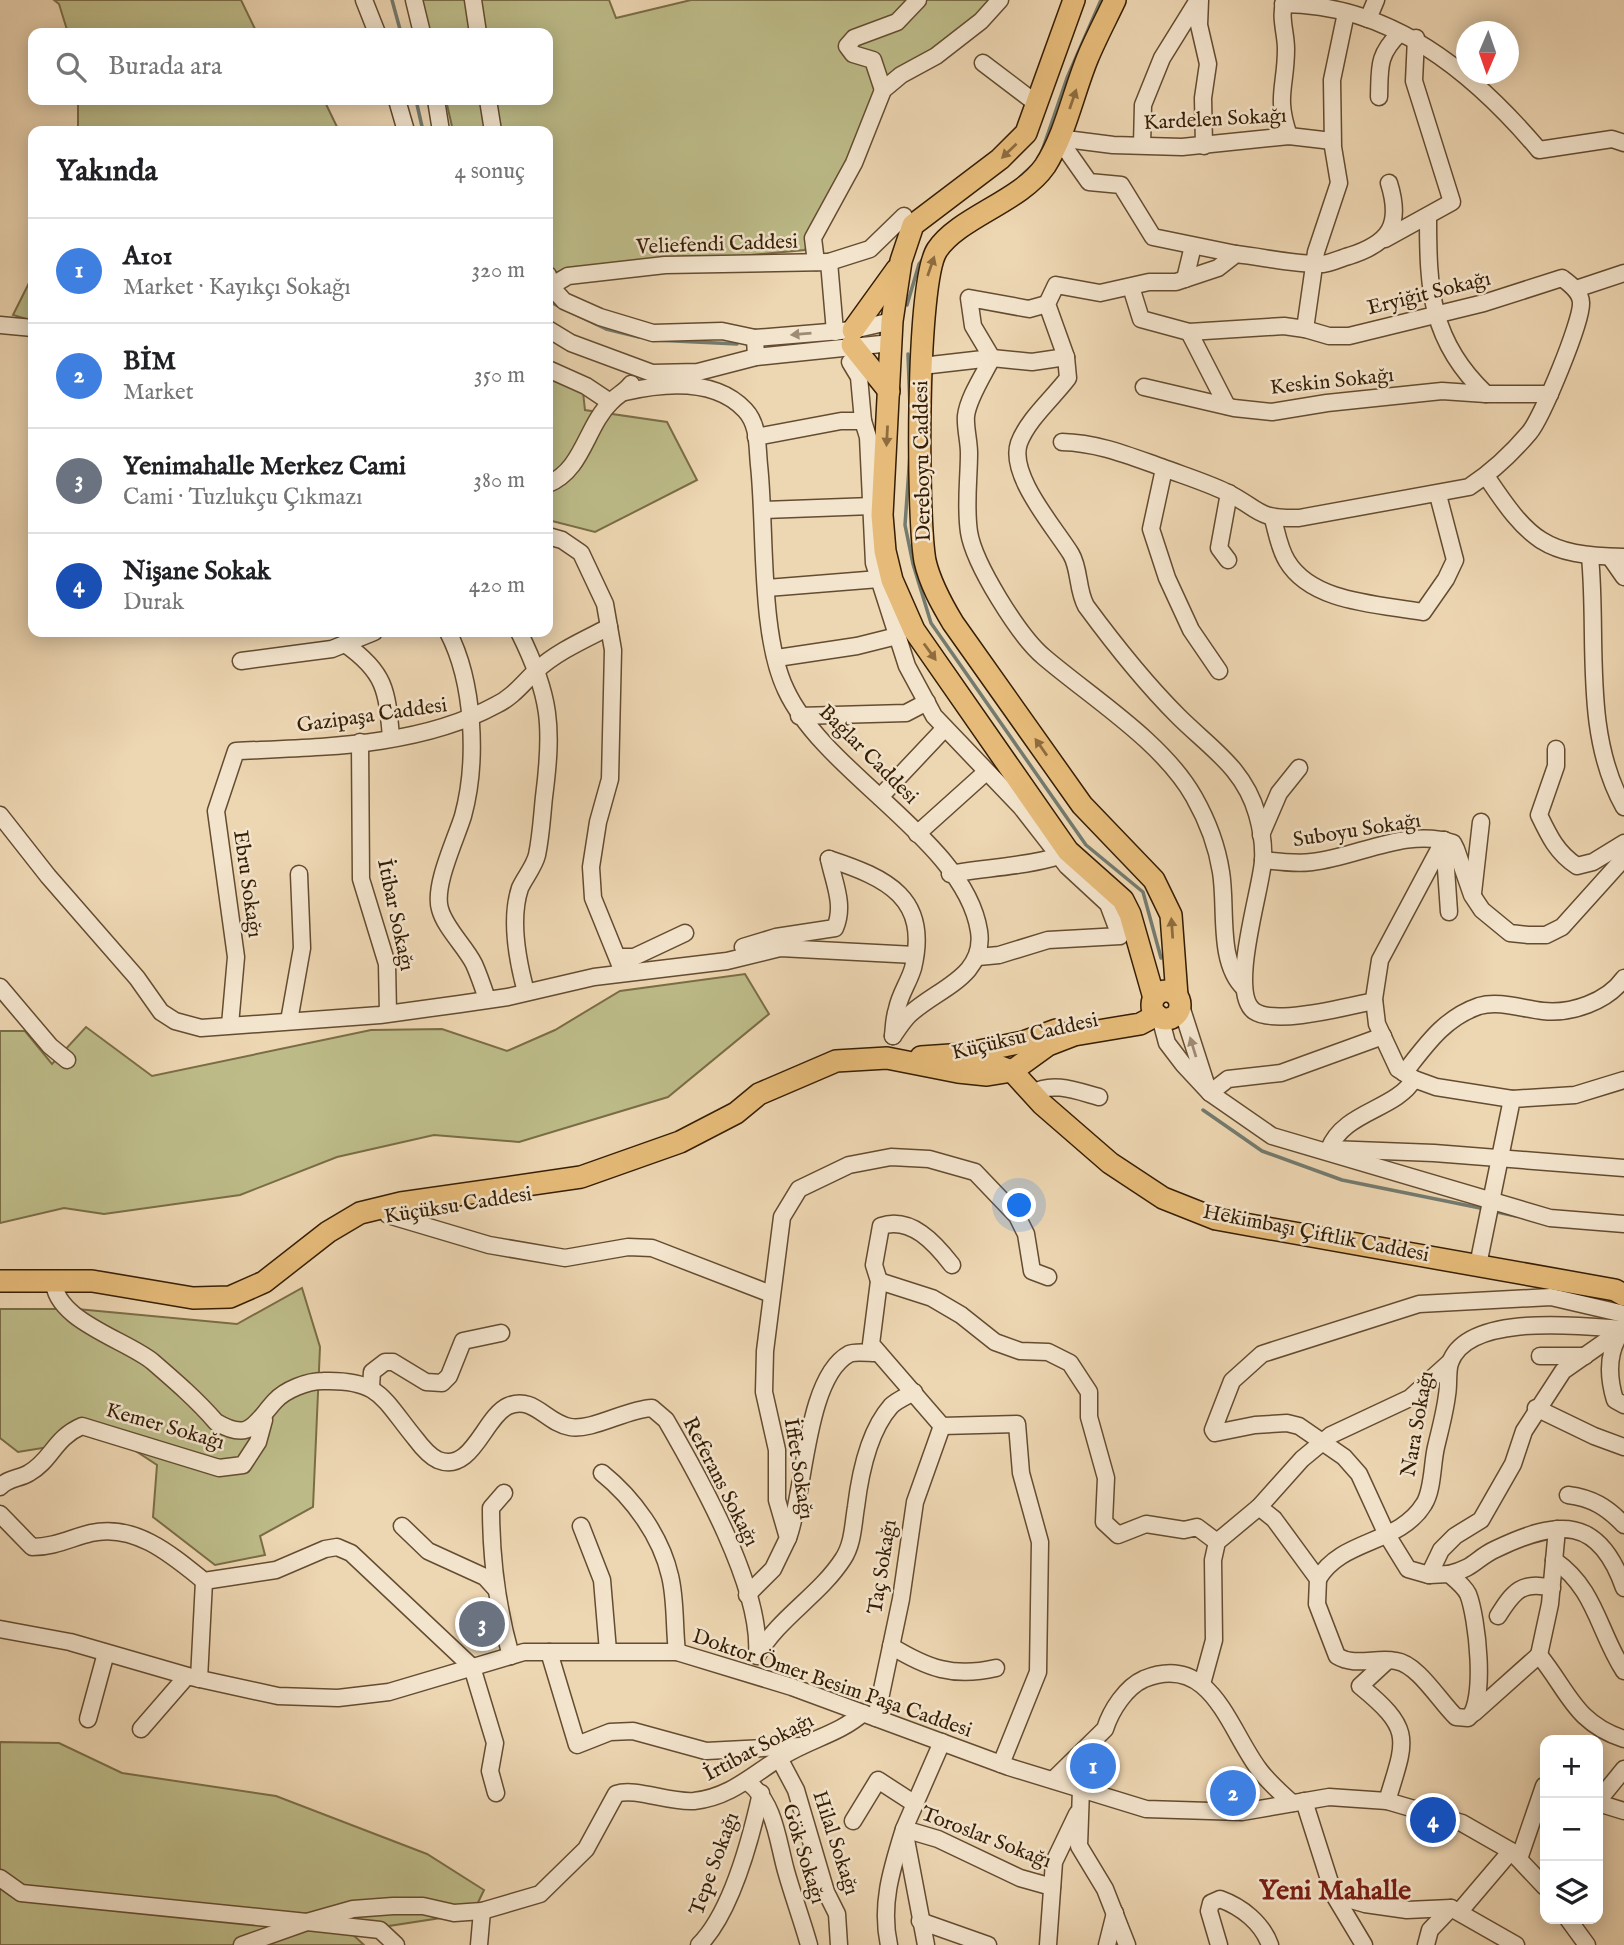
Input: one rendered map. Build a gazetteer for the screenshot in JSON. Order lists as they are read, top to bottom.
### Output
{
  "streets": {
    "main road": ["Dereboyu Caddesi", "Küçüksu Caddesi", "Hekimbaşı Çiftlik Caddesi"],
    "street": [
      "Kardelen Sokağı",
      "Veliefendi Caddesi",
      "Eryiğit Sokağı",
      "Keskin Sokağı",
      "Gazipaşa Caddesi",
      "Bağlar Caddesi",
      "Suboyu Sokağı",
      "Ebru Sokağı",
      "İtibar Sokağı",
      "Nara Sokağı",
      "Kemer Sokağı",
      "İffet Sokağı",
      "Referans Sokağı",
      "Taç Sokağı",
      "Doktor Ömer Besim Paşa Caddesi",
      "İrtibat Sokağı",
      "Toroslar Sokağı",
      "Hilal Sokağı",
      "Gök Sokağı",
      "Tepe Sokağı"
    ]
  },
  "crossings": [
    ["Kardelen Sokağı", "Dereboyu Caddesi"],
    ["Dereboyu Caddesi", "Küçüksu Caddesi"],
    ["Gazipaşa Caddesi", "Ebru Sokağı"],
    ["Gazipaşa Caddesi", "İtibar Sokağı"],
    ["Küçüksu Caddesi", "Hekimbaşı Çiftlik Caddesi"],
    ["İffet Sokağı", "Referans Sokağı"],
    ["Taç Sokağı", "Doktor Ömer Besim Paşa Caddesi"],
    ["Taç Sokağı", "İrtibat Sokağı"],
    ["Doktor Ömer Besim Paşa Caddesi", "İrtibat Sokağı"],
    ["İrtibat Sokağı", "Hilal Sokağı"],
    ["İrtibat Sokağı", "Gök Sokağı"],
    ["Gök Sokağı", "Tepe Sokağı"]
  ],
  "districts": ["Yeni Mahalle"],
  "north": "bottom",
  "page": {
    "search": "Burada ara",
    "heading": ["Yakında", "4 sonuç"],
    "list": [
      {
        "mark": "1",
        "name": "A101",
        "note": "Market · Kayıkçı Sokağı",
        "value": "320 m"
      },
      {
        "mark": "2",
        "name": "BİM",
        "note": "Market",
        "value": "350 m"
      },
      {
        "mark": "3",
        "name": "Yenimahalle Merkez Cami",
        "note": "Cami · Tuzlukçu Çıkmazı",
        "value": "380 m"
      },
      {
        "mark": "4",
        "name": "Nişane Sokak",
        "note": "Durak",
        "value": "420 m"
      }
    ],
    "pins": [
      "3",
      "1",
      "2",
      "4"
    ],
    "map_buttons": ["+", "−"]
  }
}
